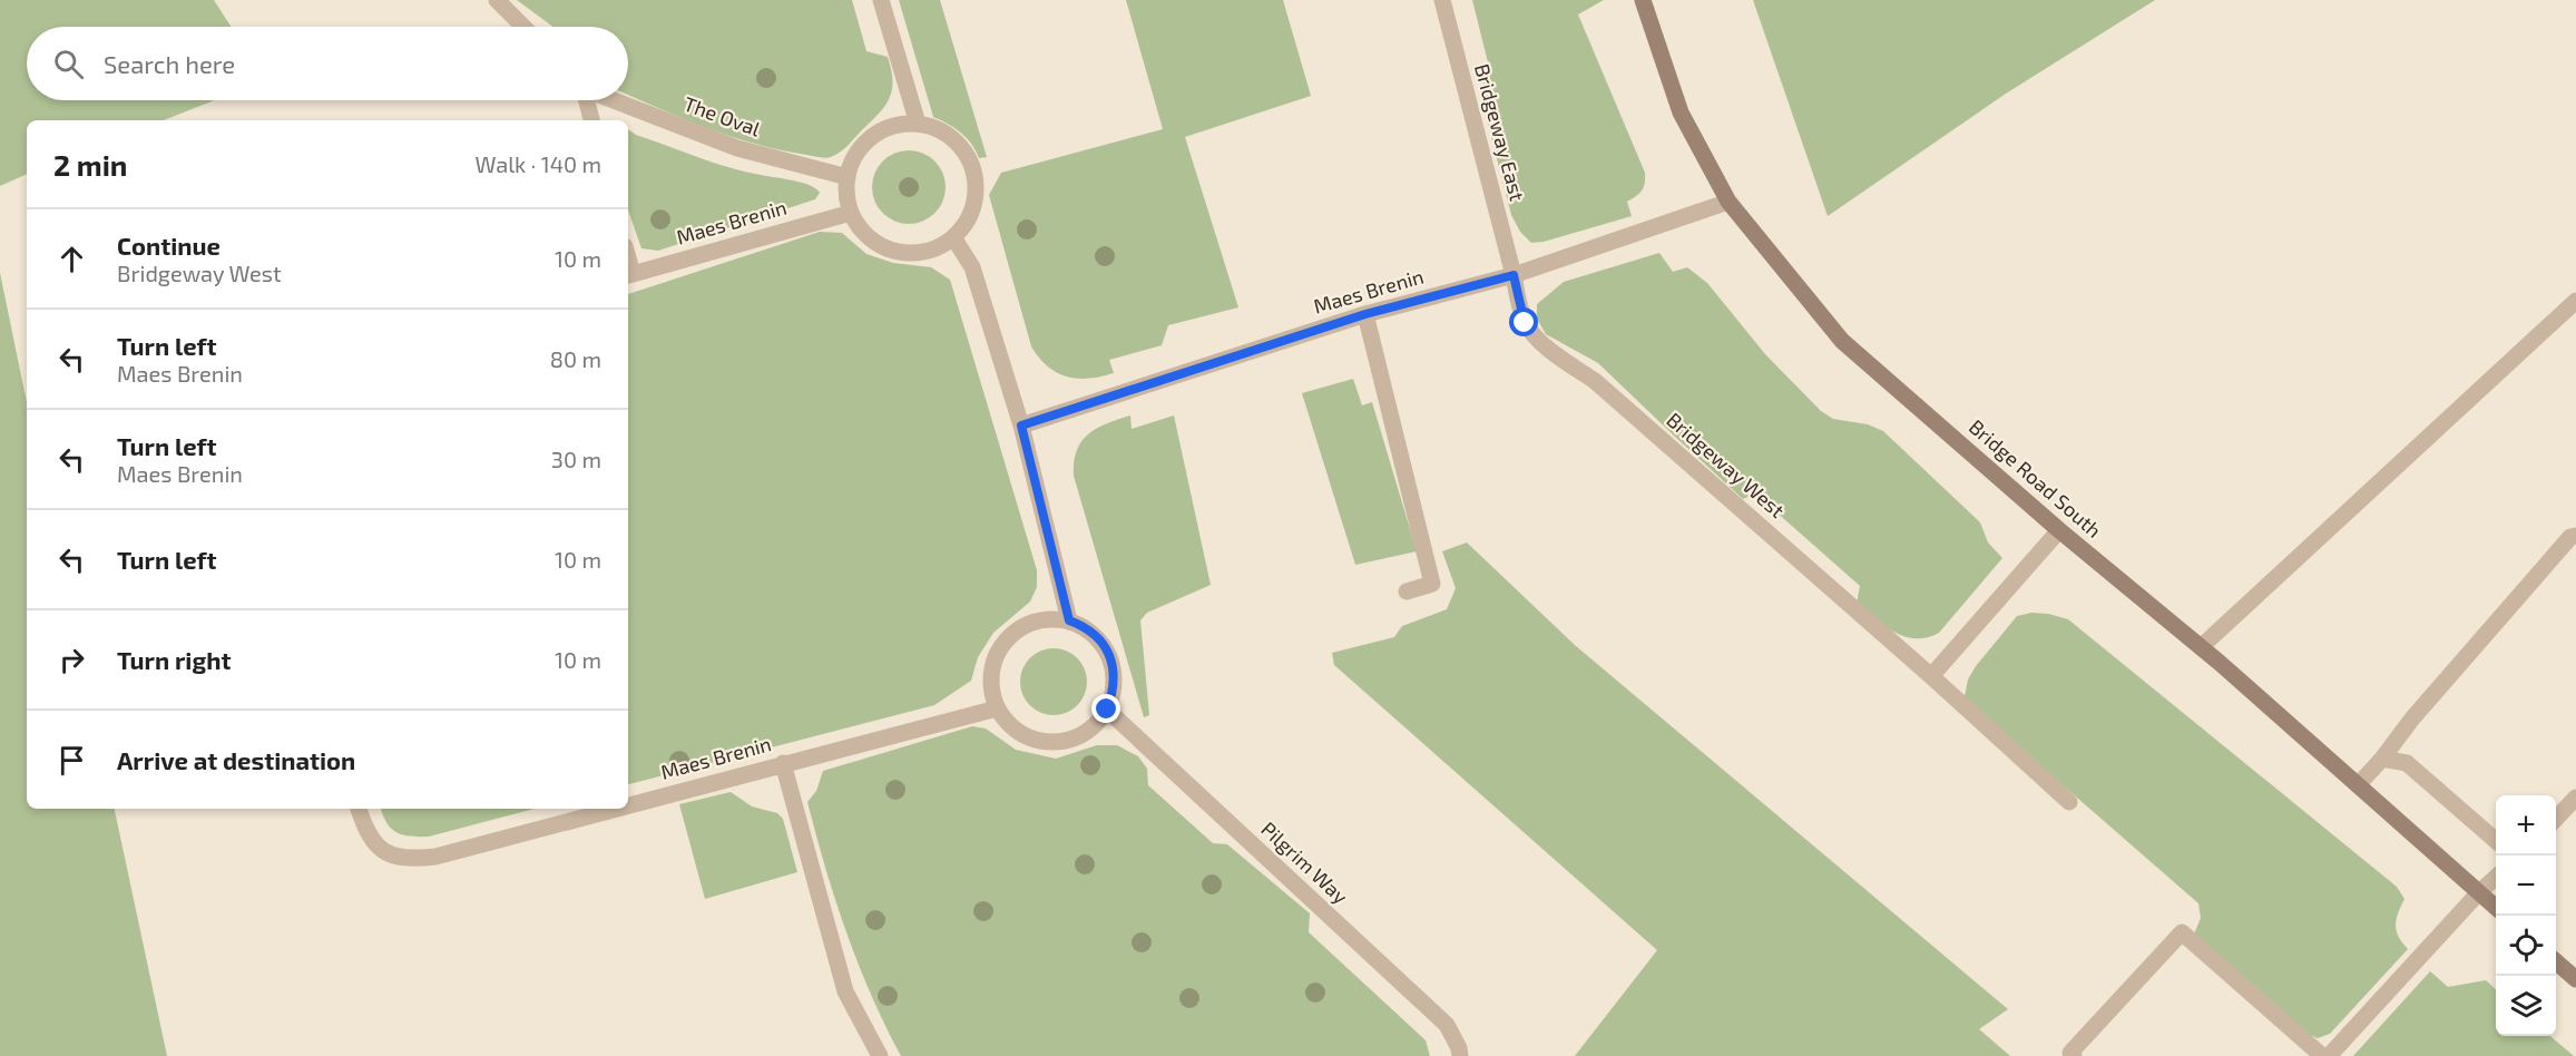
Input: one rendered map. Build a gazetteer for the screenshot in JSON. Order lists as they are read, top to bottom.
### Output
{
  "streets": {
    "street": [
      "The Oval",
      "Bridgeway East",
      "Maes Brenin",
      "Bridgeway West",
      "Bridge Road South",
      "Pilgrim Way"
    ]
  },
  "crossings": [
    ["The Oval", "Maes Brenin"],
    ["Bridgeway East", "Maes Brenin"],
    ["Bridgeway East", "Bridgeway West"],
    ["Maes Brenin", "Bridgeway West"],
    ["Maes Brenin", "Bridge Road South"],
    ["Maes Brenin", "Pilgrim Way"]
  ],
  "page": {
    "search": "Search here",
    "heading": ["2 min", "Walk · 140 m"],
    "list": [
      ["Continue", "Bridgeway West", "10 m"],
      ["Turn left", "Maes Brenin", "80 m"],
      ["Turn left", "Maes Brenin", "30 m"],
      ["Turn left", "10 m"],
      ["Turn right", "10 m"],
      "Arrive at destination"
    ],
    "map_buttons": ["+", "−"]
  }
}
